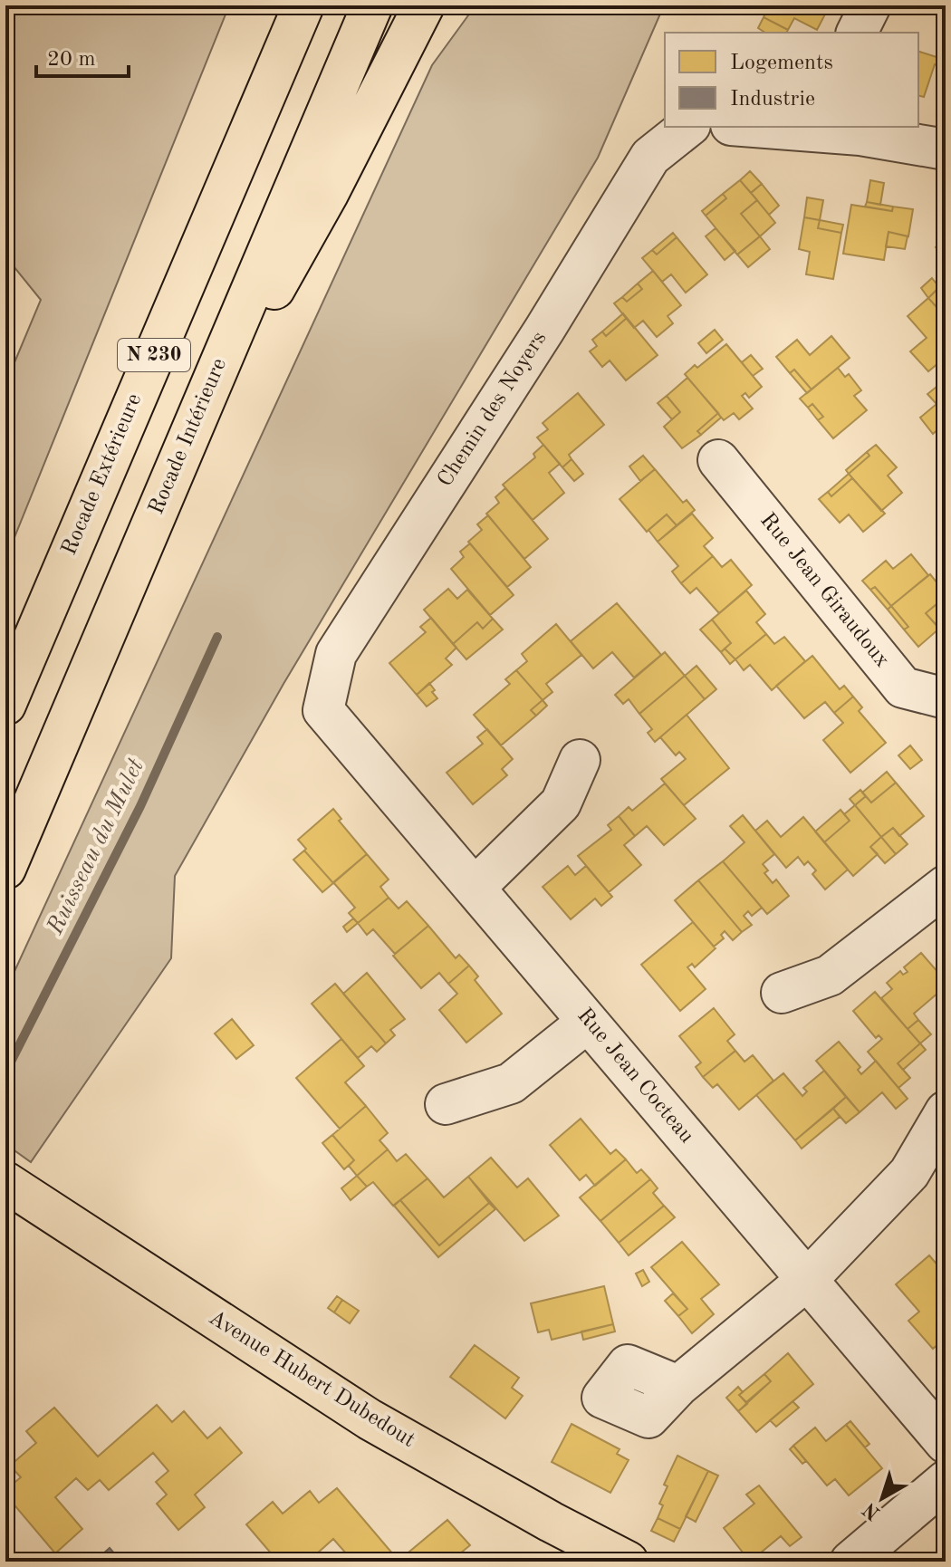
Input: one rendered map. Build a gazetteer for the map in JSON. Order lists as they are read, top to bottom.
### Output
{
  "streets": {
    "main road": [
      "N 230",
      "Rocade Intérieure",
      "Rocade Extérieure",
      "Avenue Hubert Dubedout"
    ],
    "street": ["Chemin des Noyers", "Rue Jean Giraudoux", "Rue Jean Cocteau"]
  },
  "crossings": [
    ["Chemin des Noyers", "Rue Jean Cocteau"]
  ],
  "water": ["Ruisseau du Mulet"],
  "legend": ["Logements", "Industrie"],
  "scale_bar": "20 m",
  "north": "bottom left"
}
